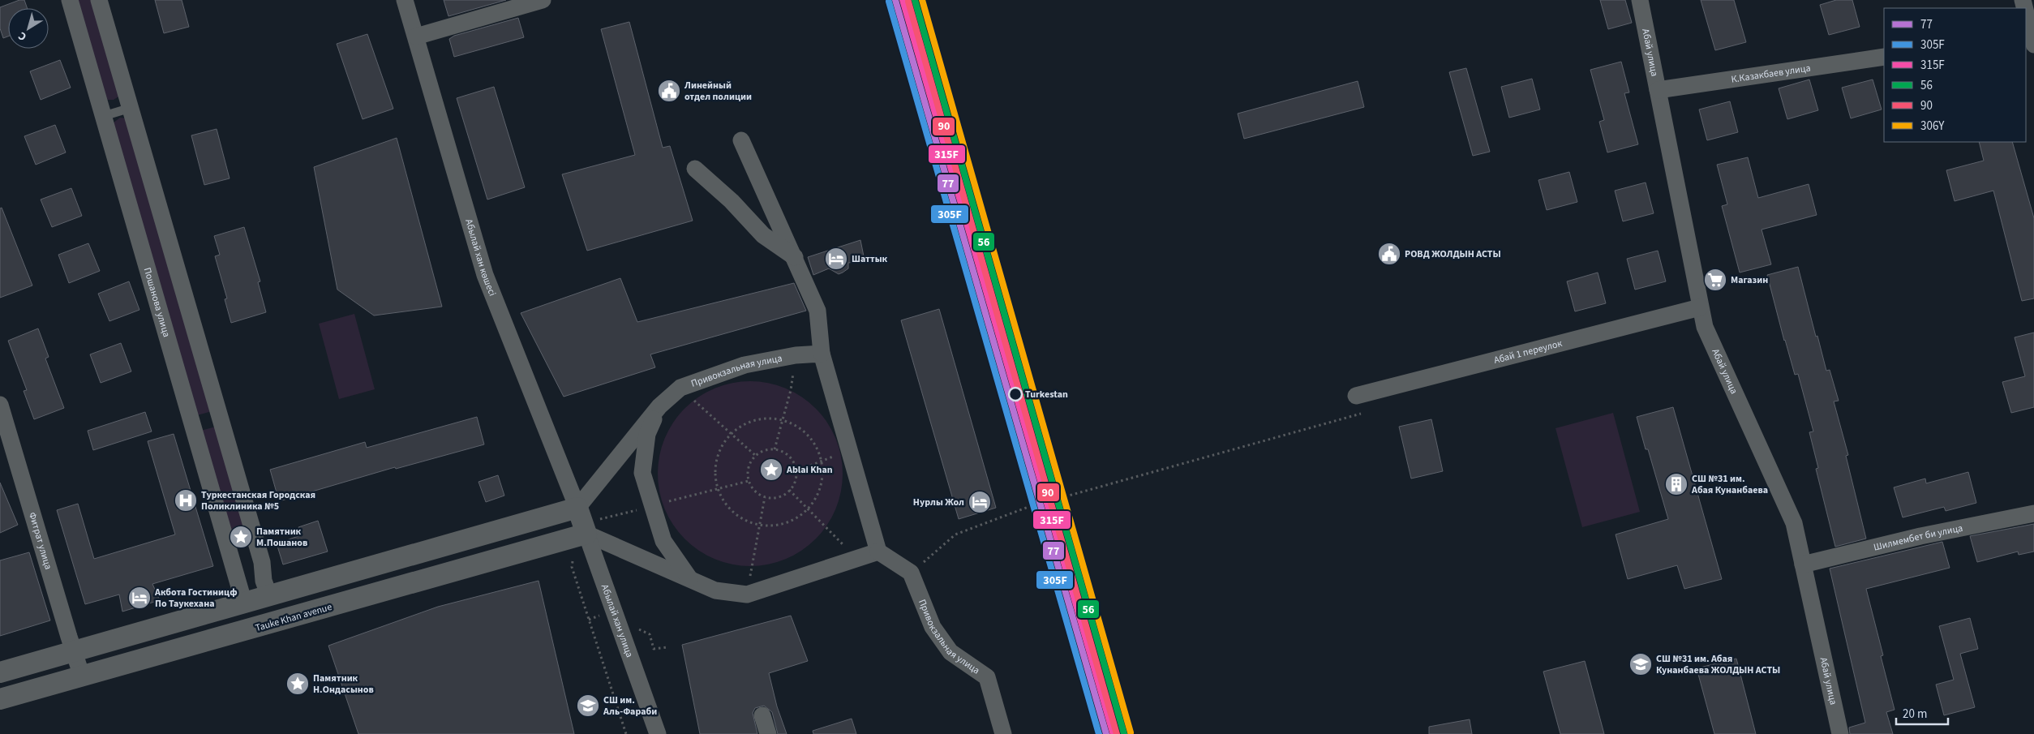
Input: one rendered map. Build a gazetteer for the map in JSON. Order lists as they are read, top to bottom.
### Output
{
  "streets": {
    "street": [
      "Абай улица",
      "К.Казакбаев улица",
      "Абылай хан көшесі",
      "Пошанова улица",
      "Абай 1 переулок",
      "Привокзальная улица",
      "Шилмембет би улица",
      "Фитрат улица",
      "Tauke Khan avenue",
      "Абылай хан улица"
    ]
  },
  "crossings": [
    ["Абай улица", "К.Казакбаев улица"],
    ["Абай улица", "Абай 1 переулок"],
    ["Абай улица", "Шилмембет би улица"],
    ["Абылай хан көшесі", "Привокзальная улица"],
    ["Абылай хан көшесі", "Абылай хан улица"],
    ["Привокзальная улица", "Абылай хан улица"],
    ["Фитрат улица", "Tauke Khan avenue"],
    ["Tauke Khan avenue", "Абылай хан улица"]
  ],
  "places": {
    "public building": ["Линейный отдел полиции", "РОВД ЖОЛДЫН АСТЫ"],
    "hotel": ["Шаттык", "Нурлы Жол", "Акбота Гостиницф По Таукехана"],
    "supermarket": ["Магазин"],
    "other": ["Turkestan"],
    "place": ["Ablai Khan", "Памятник М.Пошанов", "Памятник Н.Ондасынов"],
    "building": ["СШ №31 им. Абая Кунанбаева"],
    "hospital": ["Туркестанская Городская Поликлиника №5"],
    "school or university": ["СШ №31 им. Абая Кунанбаева ЖОЛДЫН АСТЫ", "СШ им. Аль-Фараби"]
  },
  "lines": [
    "transit line 77",
    "transit line 315F",
    "transit line 56",
    "transit line 306Y",
    "transit line 305F",
    "transit line 90"
  ],
  "legend": [
    "77",
    "305F",
    "315F",
    "56",
    "90",
    "306Y"
  ],
  "scale_bar": "20 m",
  "north": "bottom left"
}
